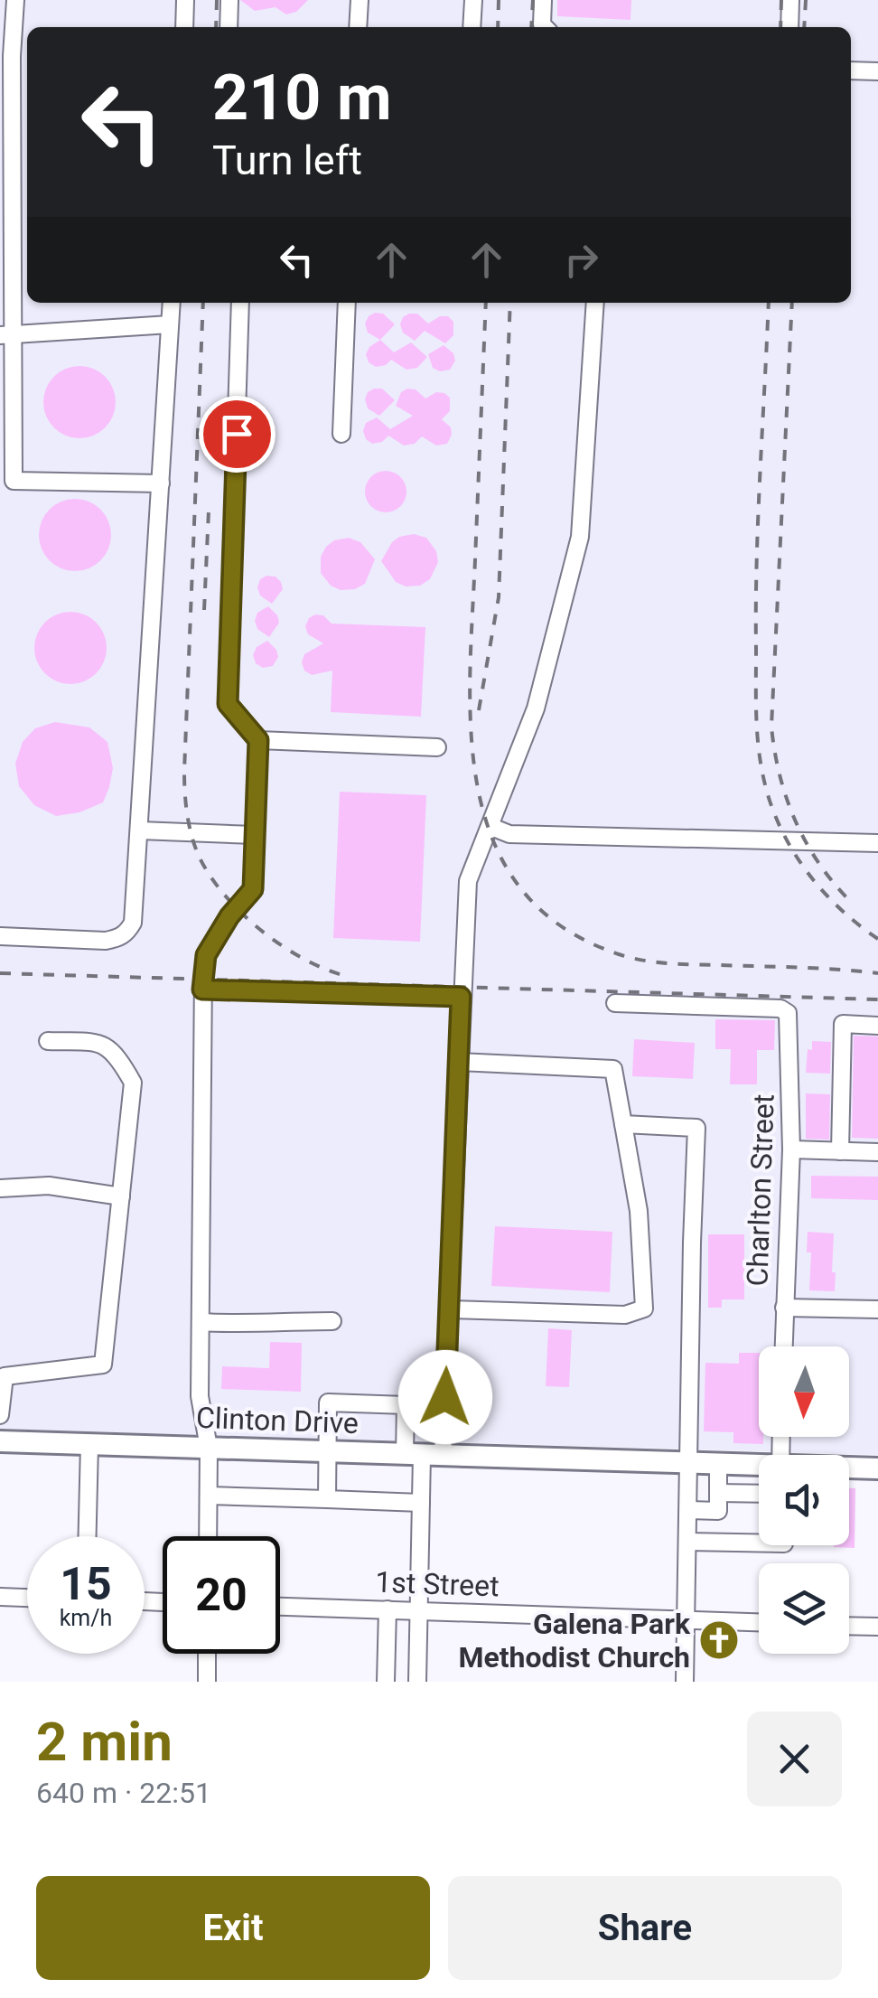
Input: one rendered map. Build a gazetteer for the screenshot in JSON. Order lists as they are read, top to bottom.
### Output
{
  "streets": {
    "main road": ["Clinton Drive"],
    "street": ["Charlton Street", "1st Street"]
  },
  "places": {
    "church": ["Galena Park Methodist Church"]
  },
  "north": "bottom",
  "page": {
    "turn": ["210 m", "Turn left"],
    "speed": "15 km/h",
    "limit": "20",
    "heading": ["2 min", "640 m · 22:51"],
    "buttons": ["Exit", "Share"]
  }
}
